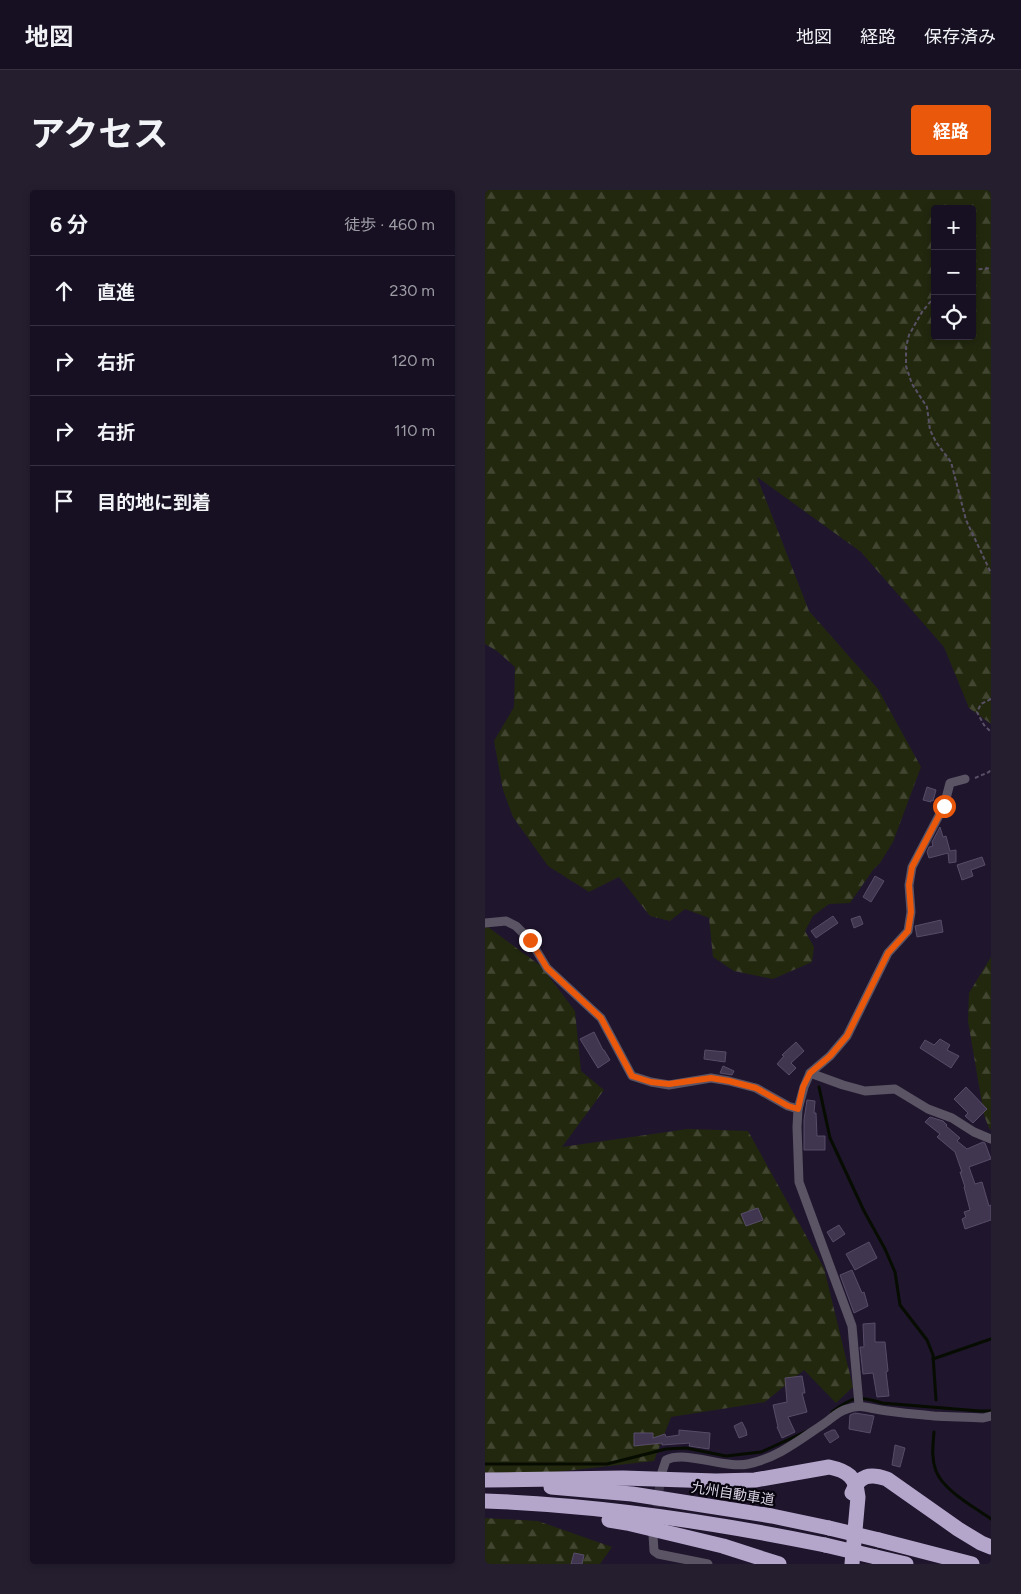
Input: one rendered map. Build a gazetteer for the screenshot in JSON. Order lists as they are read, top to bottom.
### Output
{
  "streets": {
    "highway": ["九州自動車道"]
  },
  "page": {
    "header": "地図",
    "nav": ["地図", "経路", "保存済み"],
    "title": "アクセス",
    "buttons": "経路",
    "heading": ["6 分", "徒歩 · 460 m"],
    "map_buttons": ["+", "−"],
    "list": [
      ["直進", "230 m"],
      ["右折", "120 m"],
      ["右折", "110 m"],
      "目的地に到着"
    ]
  }
}
